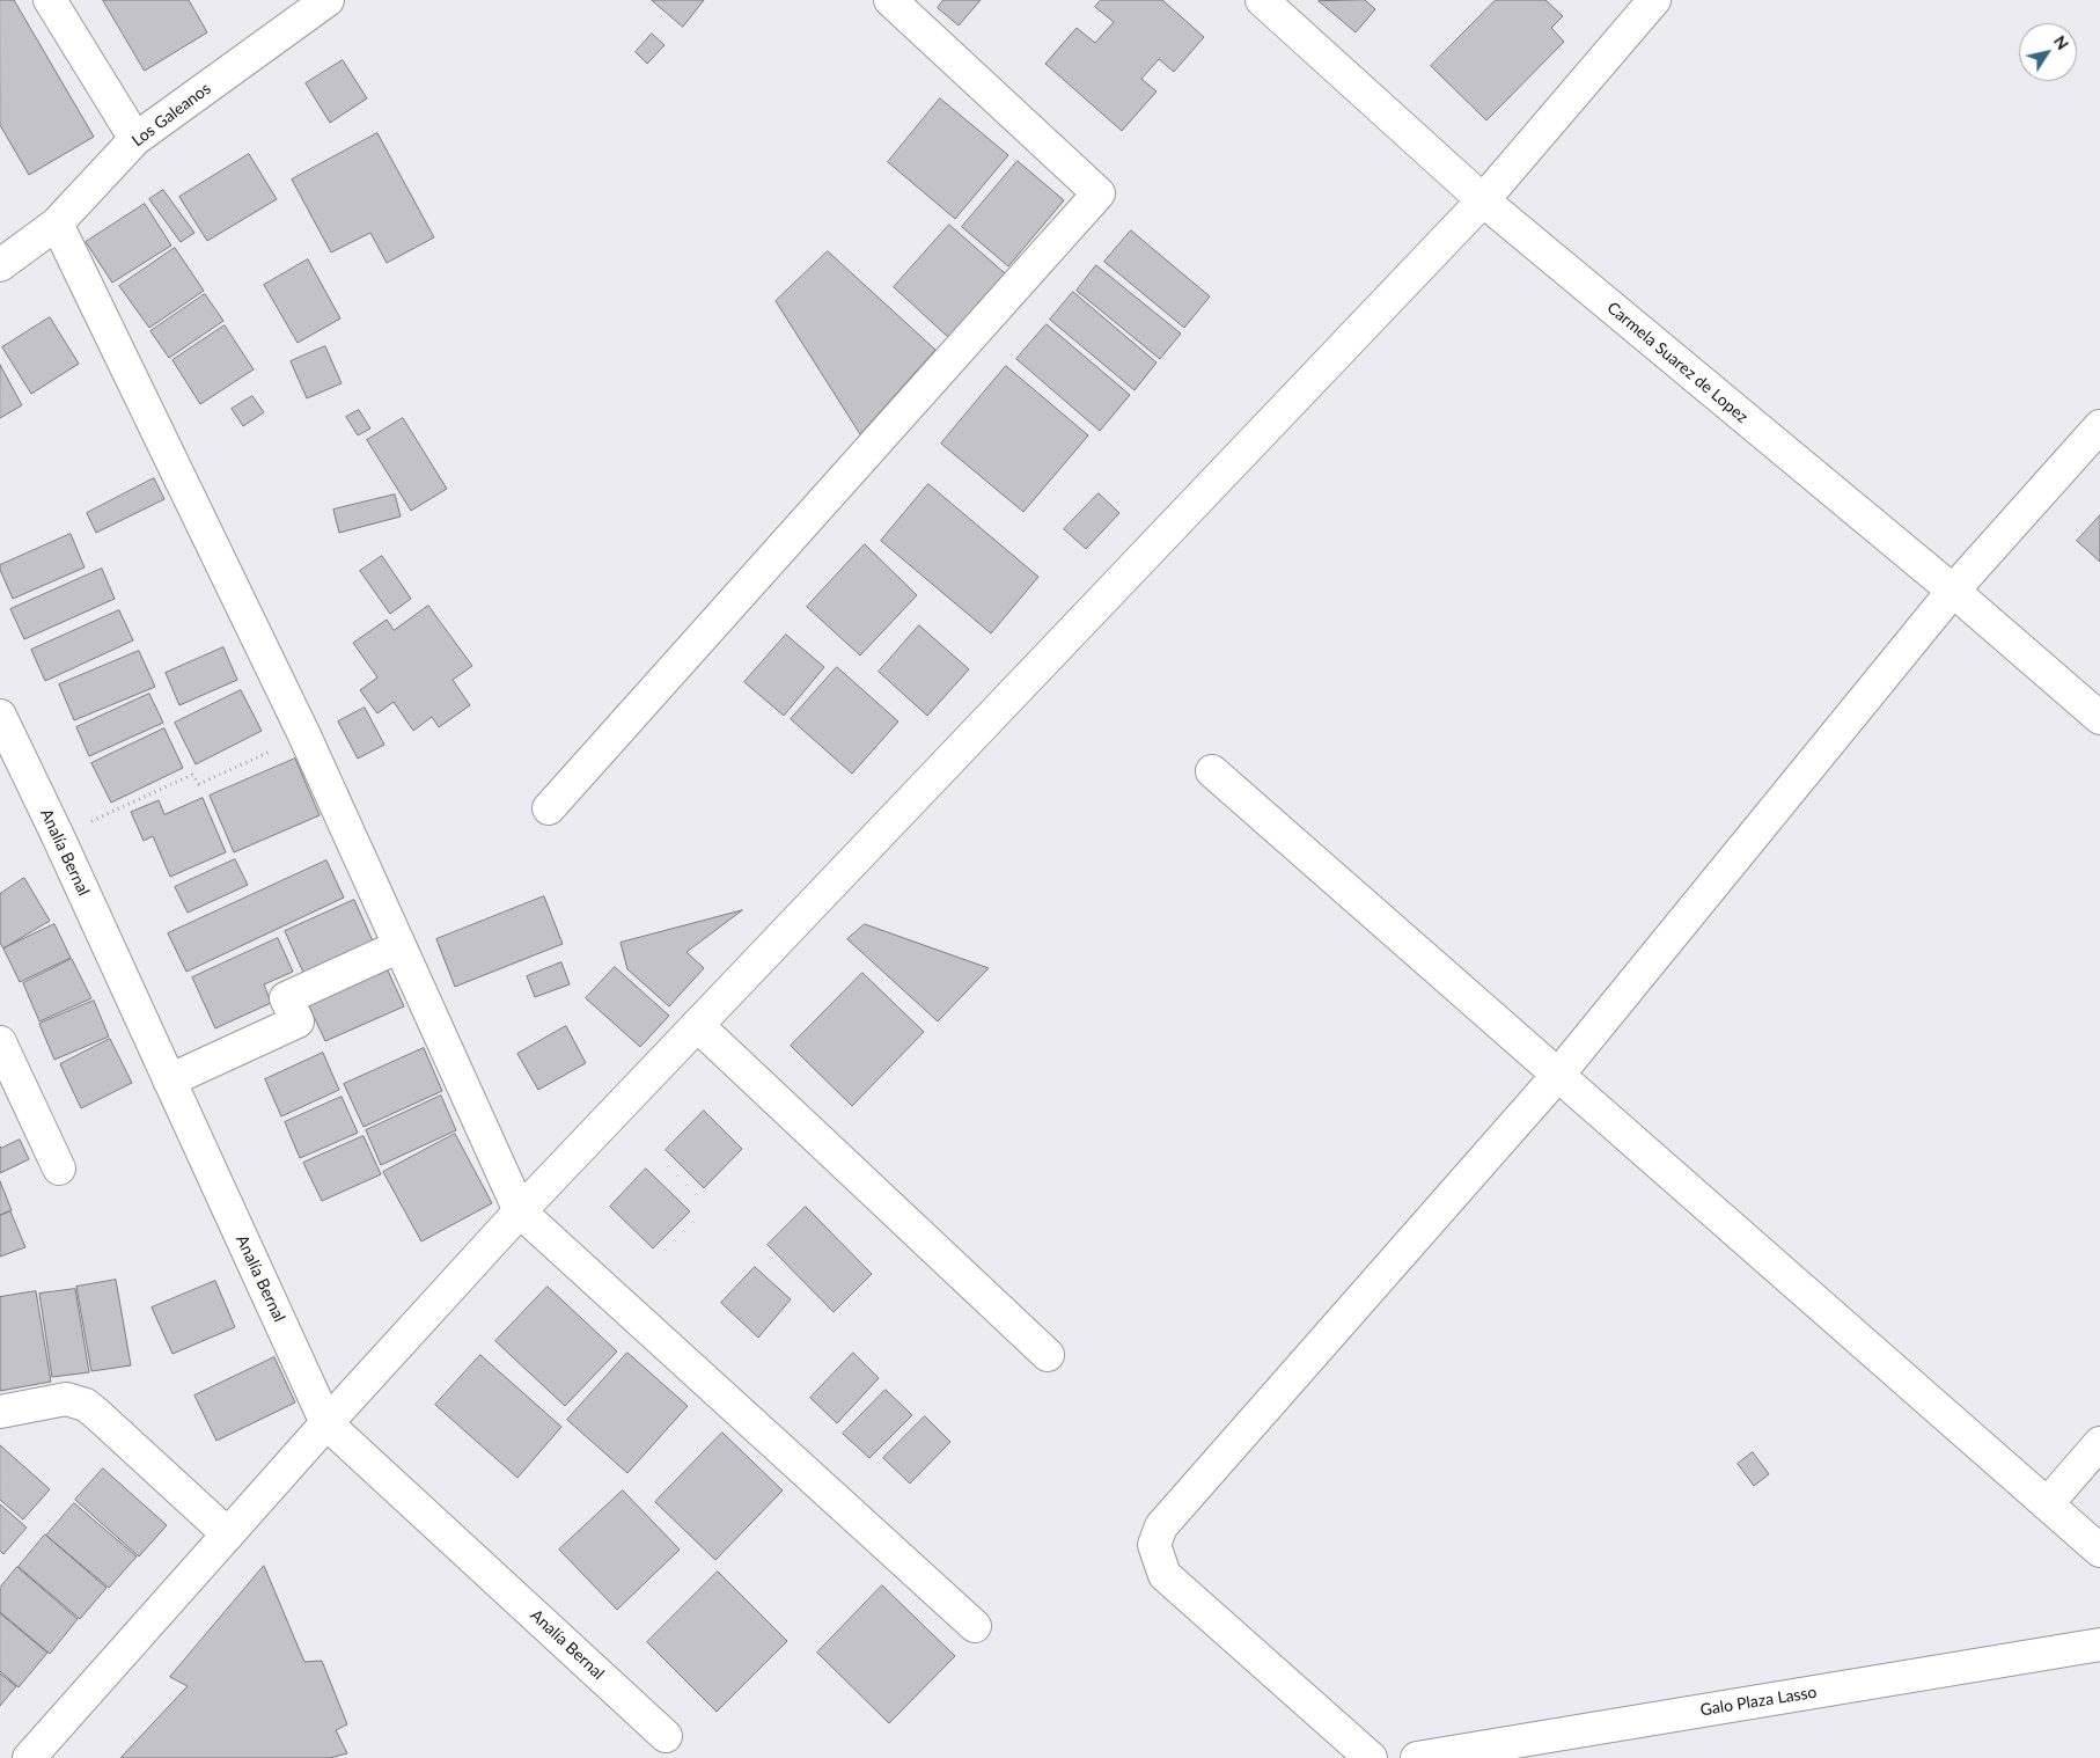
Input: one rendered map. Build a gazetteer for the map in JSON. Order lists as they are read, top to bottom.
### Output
{
  "streets": {
    "street": [
      "Los Galeanos",
      "Carmela Suarez de Lopez",
      "Analía Bernal",
      "Galo Plaza Lasso"
    ]
  },
  "north": "top right"
}
